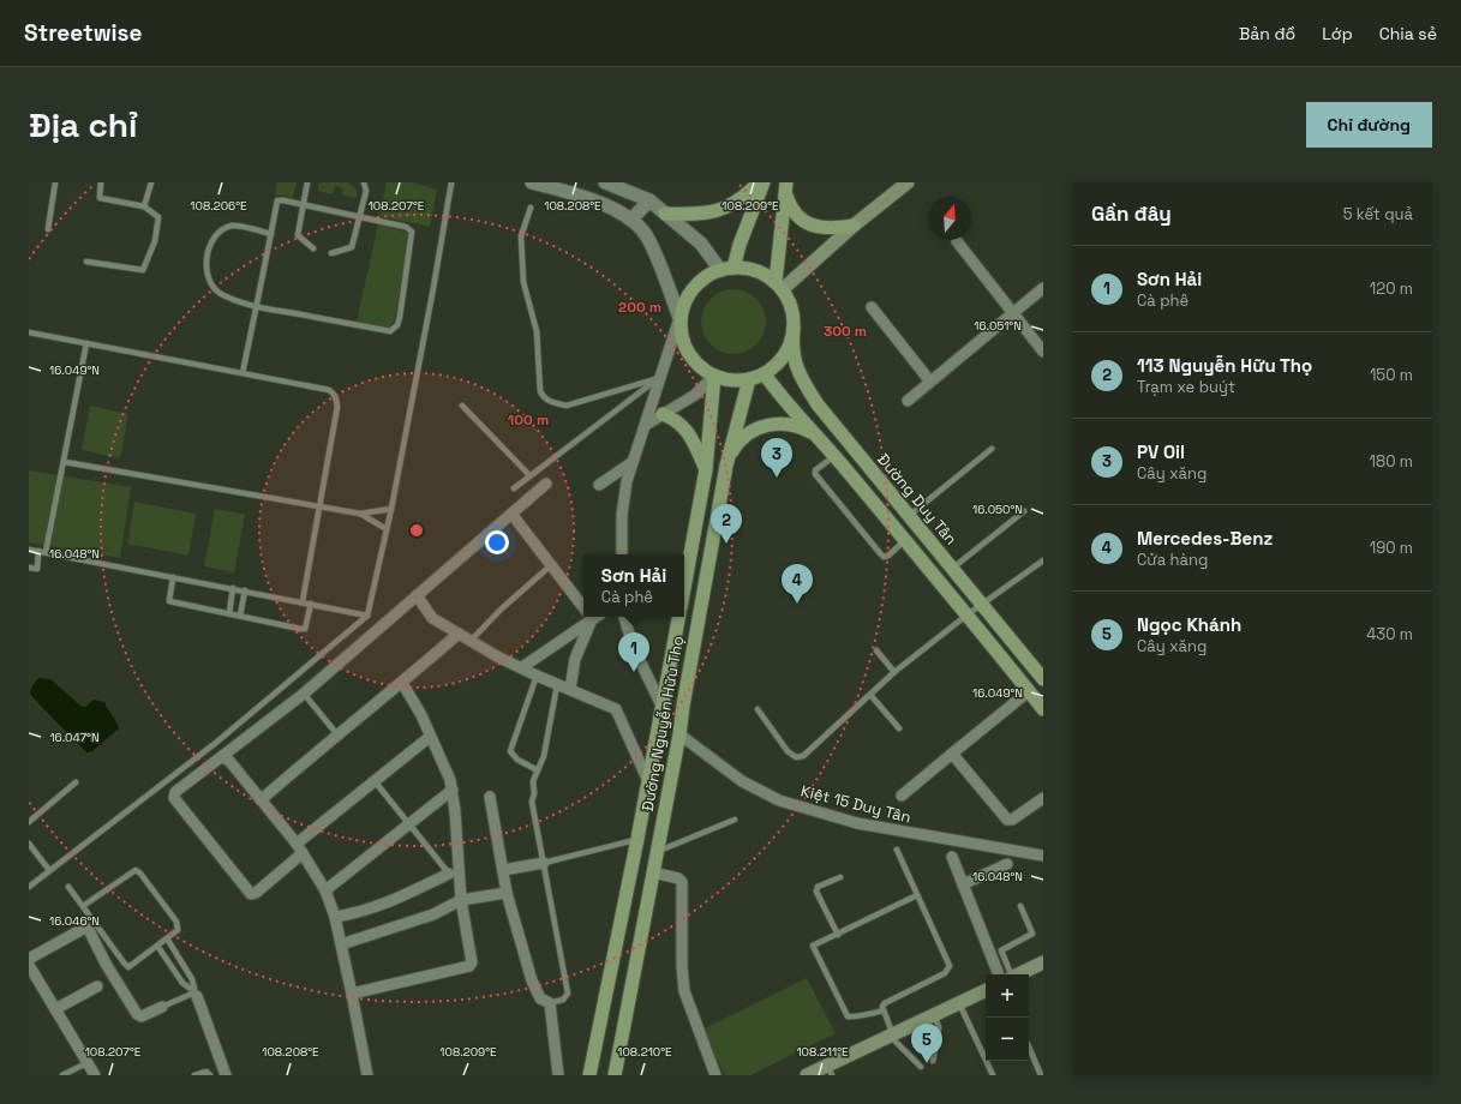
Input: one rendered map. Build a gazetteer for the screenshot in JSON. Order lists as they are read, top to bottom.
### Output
{
  "streets": {
    "main road": ["Đường Duy Tân", "Đường Nguyễn Hữu Thọ"],
    "street": ["Kiệt 15 Duy Tân"]
  },
  "crossings": [
    ["Đường Duy Tân", "Đường Nguyễn Hữu Thọ"],
    ["Đường Nguyễn Hữu Thọ", "Kiệt 15 Duy Tân"]
  ],
  "north": "top",
  "page": {
    "header": "Streetwise",
    "nav": ["Bản đồ", "Lớp", "Chia sẻ"],
    "buttons": "Chỉ đường",
    "title": "Địa chỉ",
    "heading": ["Gần đây", "5 kết quả"],
    "list": [
      {
        "mark": "1",
        "name": "Sơn Hải",
        "note": "Cà phê",
        "value": "120 m"
      },
      {
        "mark": "2",
        "name": "113 Nguyễn Hữu Thọ",
        "note": "Trạm xe buýt",
        "value": "150 m"
      },
      {
        "mark": "3",
        "name": "PV Oil",
        "note": "Cây xăng",
        "value": "180 m"
      },
      {
        "mark": "4",
        "name": "Mercedes-Benz",
        "note": "Cửa hàng",
        "value": "190 m"
      },
      {
        "mark": "5",
        "name": "Ngọc Khánh",
        "note": "Cây xăng",
        "value": "430 m"
      }
    ],
    "pins": [
      "3",
      "2",
      "4",
      "1",
      "5"
    ],
    "popup": ["Sơn Hải", "Cà phê"],
    "map_buttons": ["+", "−"]
  },
  "coordinates": [
    "108.206°E",
    "108.207°E",
    "108.208°E",
    "108.209°E",
    "16.051°N",
    "16.049°N",
    "16.050°N",
    "16.048°N",
    "16.047°N",
    "16.046°N",
    "108.210°E",
    "108.211°E"
  ],
  "rings": ["200 m", "300 m", "100 m"]
}
